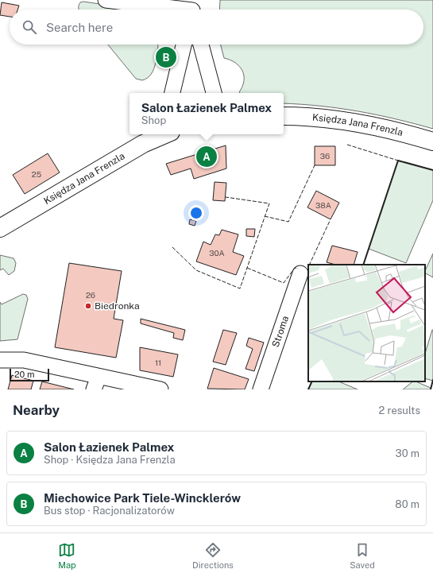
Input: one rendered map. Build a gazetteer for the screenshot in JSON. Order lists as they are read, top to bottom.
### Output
{
  "streets": {
    "main road": ["Księdza Jana Frenzla"],
    "street": ["Stroma"]
  },
  "places": ["Biedronka"],
  "house_numbers": [
    "36",
    "25",
    "38A",
    "30A",
    "26",
    "11"
  ],
  "scale_bar": "20 m",
  "page": {
    "search": "Search here",
    "pins": ["B", "A"],
    "popup": ["Salon Łazienek Palmex", "Shop"],
    "scale": "20 m",
    "heading": ["Nearby", "2 results"],
    "list": [
      {
        "mark": "A",
        "name": "Salon Łazienek Palmex",
        "note": "Shop · Księdza Jana Frenzla",
        "value": "30 m"
      },
      {
        "mark": "B",
        "name": "Miechowice Park Tiele-Wincklerów",
        "note": "Bus stop · Racjonalizatorów",
        "value": "80 m"
      }
    ],
    "nav": ["Map", "Directions", "Saved"]
  }
}
